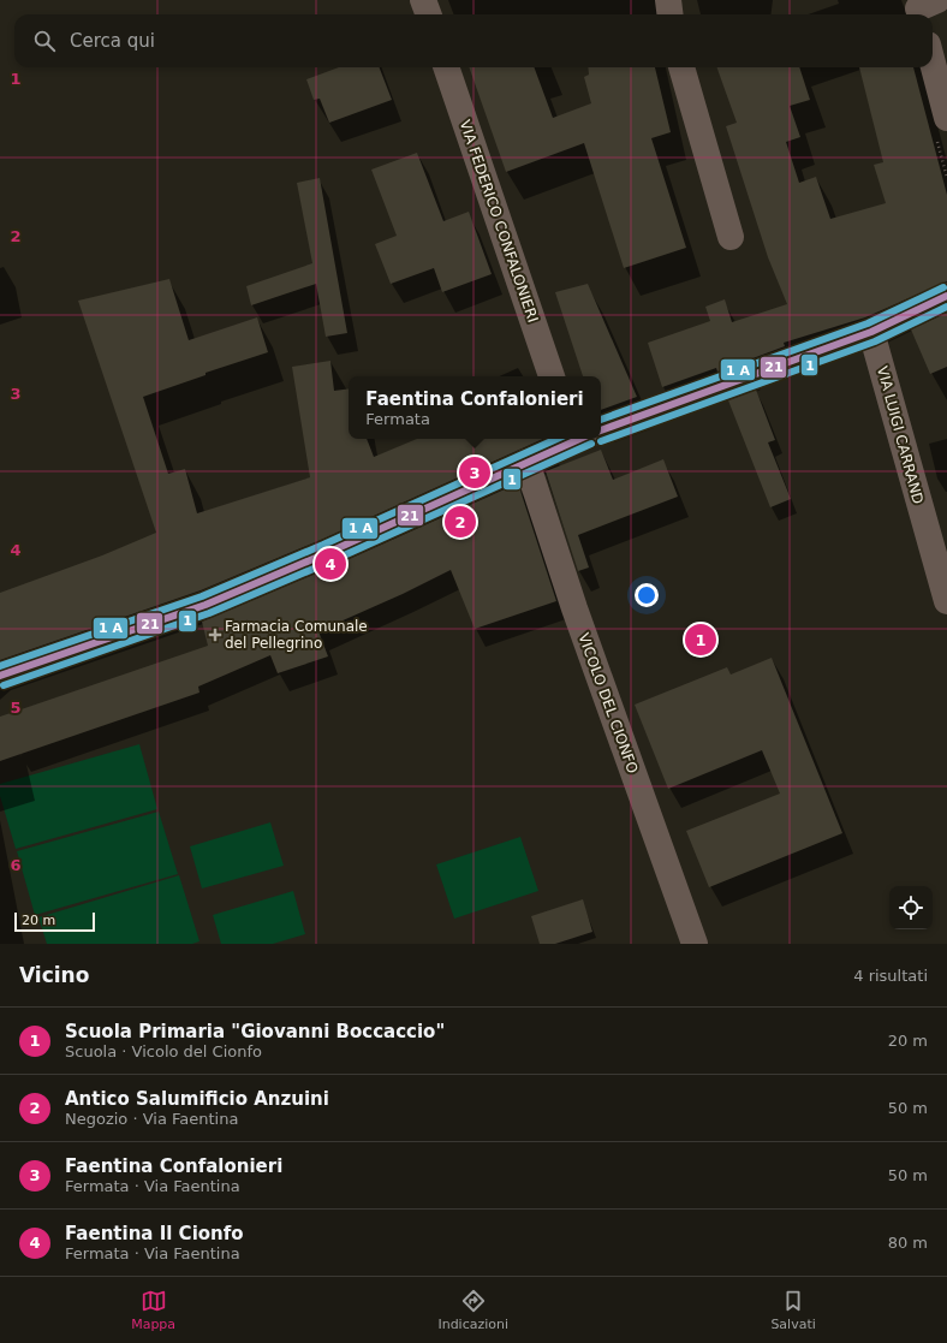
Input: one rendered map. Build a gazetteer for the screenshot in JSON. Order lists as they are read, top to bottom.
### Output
{
  "streets": {
    "street": ["VIA FEDERICO CONFALONIERI", "VIA LUIGI CARRAND", "VICOLO DEL CIONFO"]
  },
  "places": {
    "health": ["Farmacia Comunale del Pellegrino"]
  },
  "lines": ["transit line 21", "transit line 1"],
  "scale_bar": "20 m",
  "page": {
    "search": "Cerca qui",
    "popup": ["Faentina Confalonieri", "Fermata"],
    "pins": [
      "3",
      "2",
      "4",
      "1"
    ],
    "scale": "20 m",
    "heading": ["Vicino", "4 risultati"],
    "list": [
      {
        "mark": "1",
        "name": "Scuola Primaria \"Giovanni Boccaccio\"",
        "note": "Scuola · Vicolo del Cionfo",
        "value": "20 m"
      },
      {
        "mark": "2",
        "name": "Antico Salumificio Anzuini",
        "note": "Negozio · Via Faentina",
        "value": "50 m"
      },
      {
        "mark": "3",
        "name": "Faentina Confalonieri",
        "note": "Fermata · Via Faentina",
        "value": "50 m"
      },
      {
        "mark": "4",
        "name": "Faentina Il Cionfo",
        "note": "Fermata · Via Faentina",
        "value": "80 m"
      }
    ],
    "nav": ["Mappa", "Indicazioni", "Salvati"]
  },
  "grid": {
    "rows": [
      "1",
      "2",
      "3",
      "4",
      "5",
      "6"
    ]
  }
}
